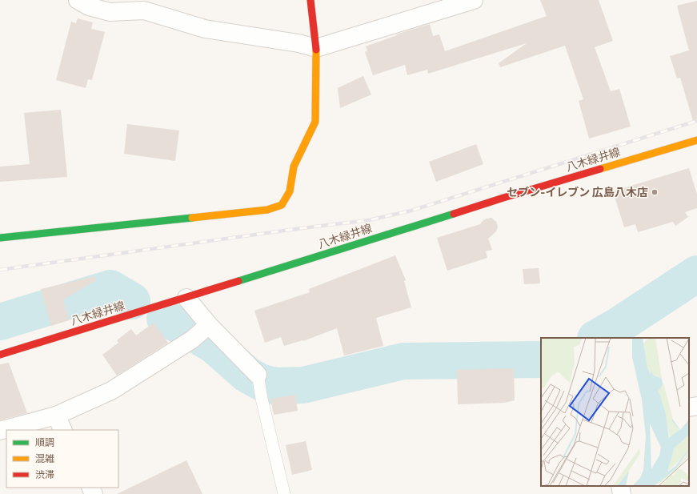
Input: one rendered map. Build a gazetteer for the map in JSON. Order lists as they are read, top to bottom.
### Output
{
  "streets": {
    "main road": ["八木緑井線"]
  },
  "places": ["セブン-イレブン 広島八木店"],
  "legend": ["順調", "混雑", "渋滞"]
}
